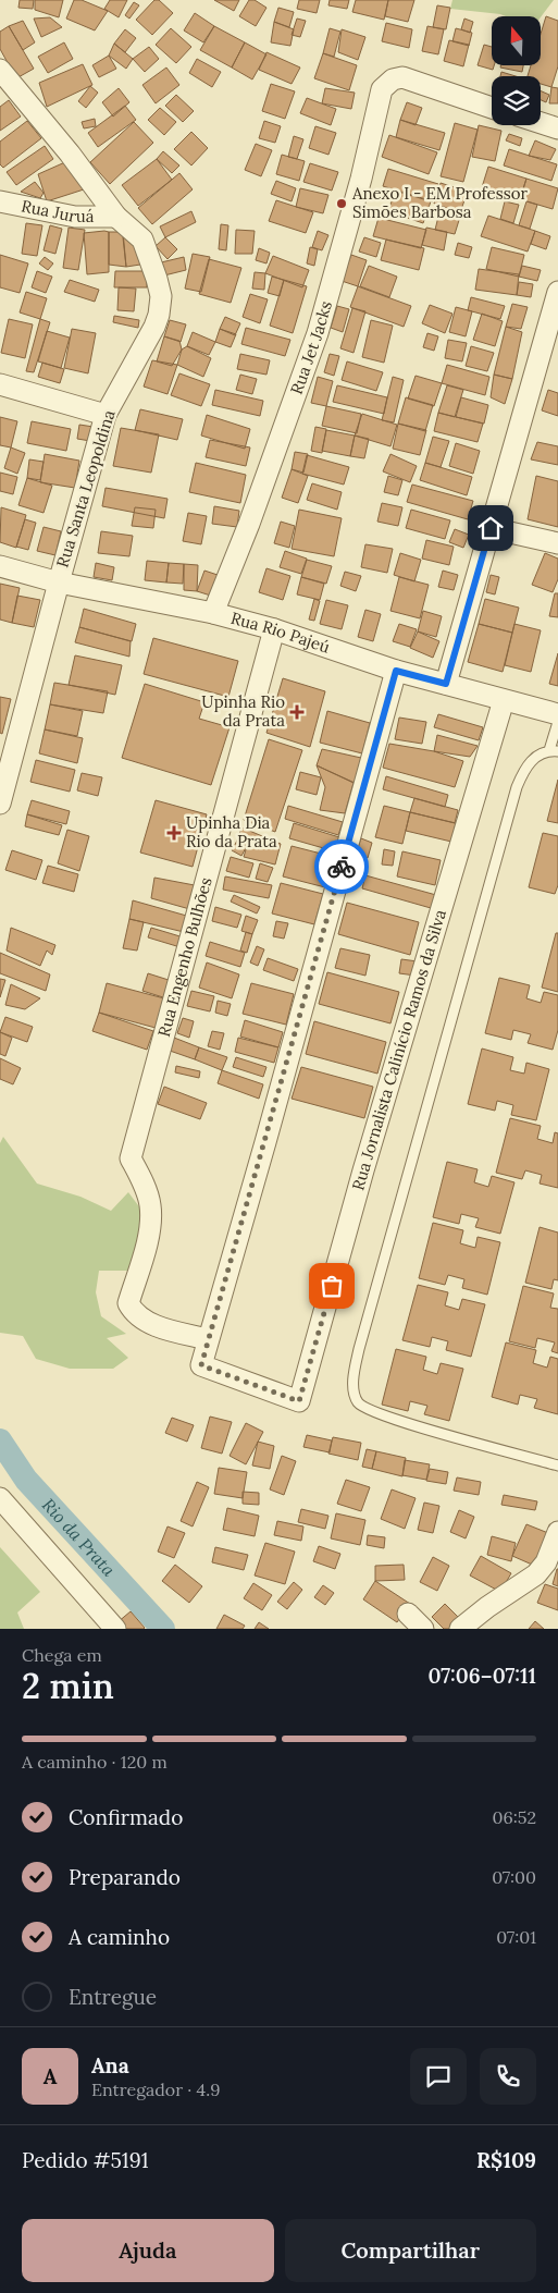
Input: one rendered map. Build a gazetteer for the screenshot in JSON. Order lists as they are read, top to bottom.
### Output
{
  "streets": {
    "street": [
      "Rua Juruá",
      "Rua Jet Jacks",
      "Rua Santa Leopoldina",
      "Rua Rio Pajeú",
      "Rua Engenho Bulhões",
      "Rua Jornalista Calinício Ramos da Silva"
    ]
  },
  "crossings": [
    ["Rua Juruá", "Rua Santa Leopoldina"],
    ["Rua Jet Jacks", "Rua Rio Pajeú"],
    ["Rua Santa Leopoldina", "Rua Rio Pajeú"],
    ["Rua Rio Pajeú", "Rua Engenho Bulhões"],
    ["Rua Rio Pajeú", "Rua Jornalista Calinício Ramos da Silva"],
    ["Rua Engenho Bulhões", "Rua Jornalista Calinício Ramos da Silva"]
  ],
  "water": ["Rio da Prata"],
  "places": {
    "other": ["Anexo I - EM Professor Simões Barbosa"],
    "health": ["Upinha Rio da Prata", "Upinha Dia Rio da Prata"]
  },
  "north": "top",
  "page": {
    "heading": ["2 min", "Chega em", "07:06–07:11"],
    "panel": [
      "Ana",
      "Entregador · 4.9",
      "Pedido #5191",
      "R$109"
    ],
    "bar": "A caminho · 120 m",
    "list": [
      ["Confirmado", "06:52"],
      ["Preparando", "07:00"],
      ["A caminho", "07:01"],
      "Entregue"
    ],
    "round": "A",
    "buttons": ["Ajuda", "Compartilhar"]
  }
}
